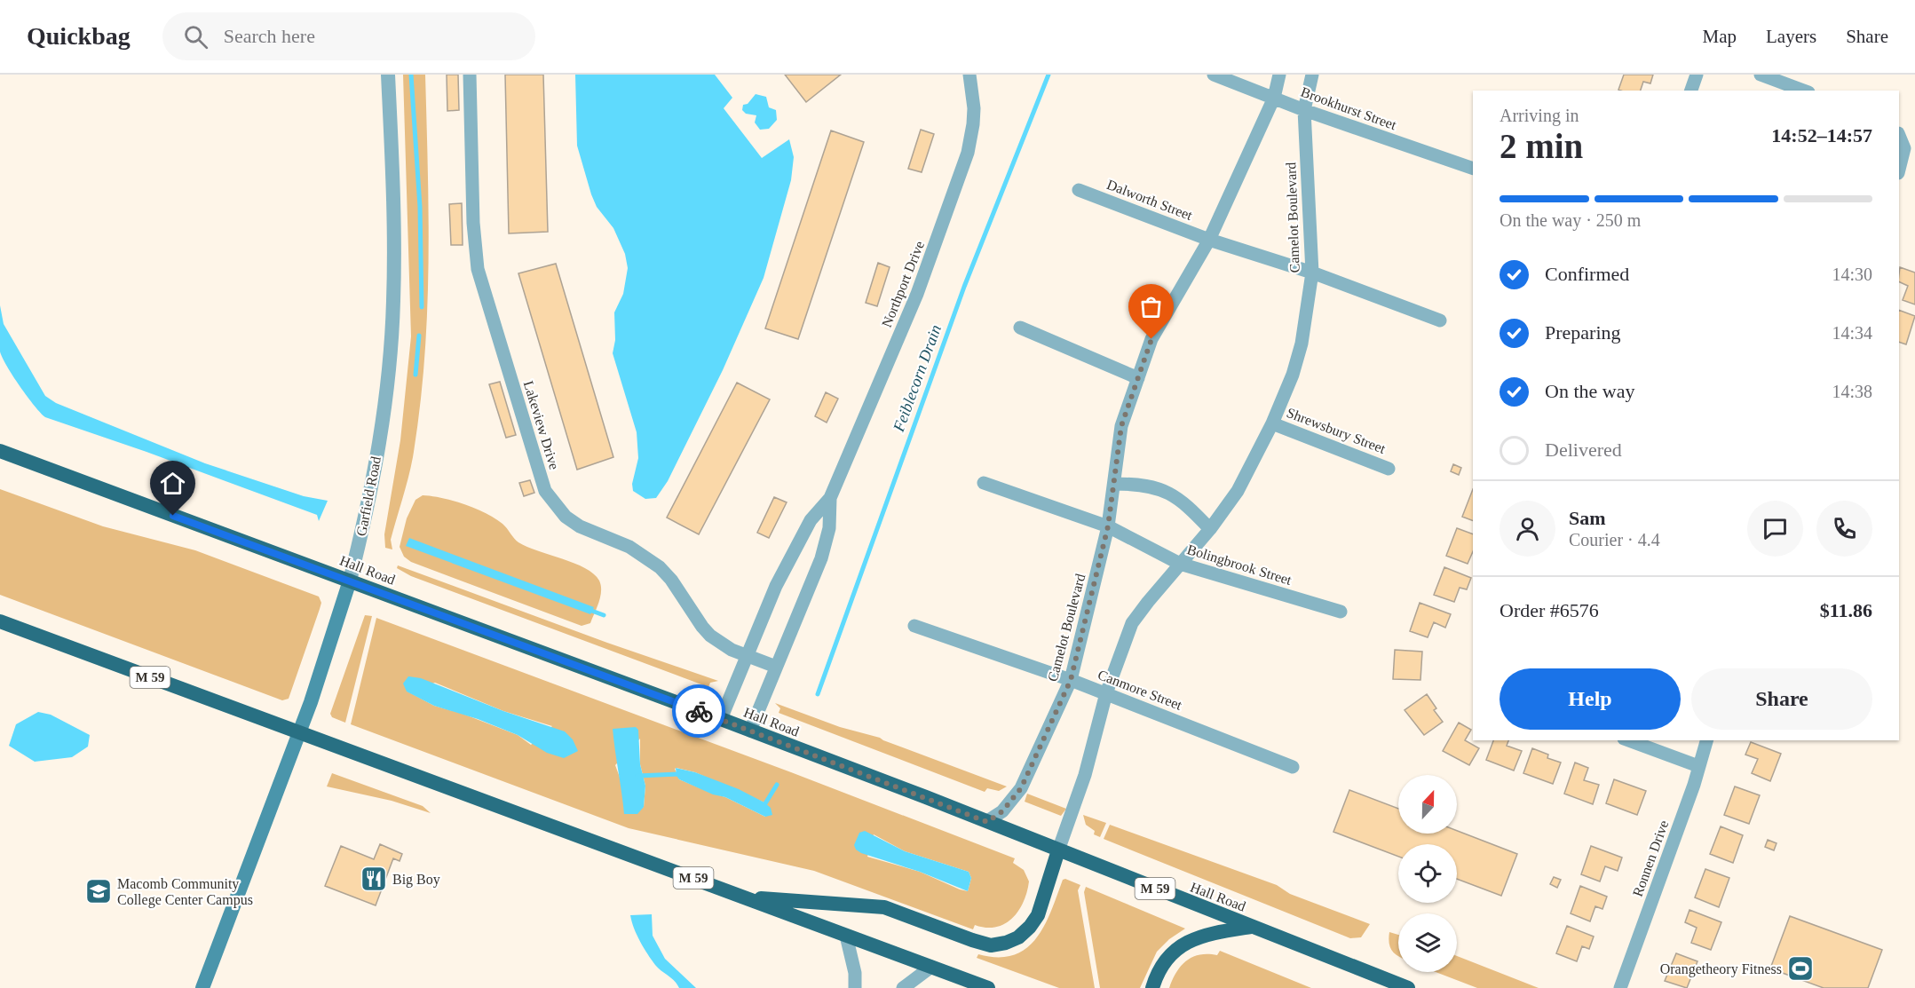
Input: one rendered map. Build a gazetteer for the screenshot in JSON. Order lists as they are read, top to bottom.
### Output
{
  "streets": {
    "highway": ["Hall Road", "M 59"],
    "main road": ["Garfield Road"],
    "street": [
      "Brookhurst Street",
      "Dalworth Street",
      "Camelot Boulevard",
      "Northport Drive",
      "Lakeview Drive",
      "Shrewsbury Street",
      "Bolingbrook Street",
      "Canmore Street",
      "Ronnen Drive"
    ]
  },
  "crossings": [
    ["Brookhurst Street", "Camelot Boulevard"],
    ["Dalworth Street", "Camelot Boulevard"],
    ["Camelot Boulevard", "Shrewsbury Street"],
    ["Camelot Boulevard", "Bolingbrook Street"],
    ["Camelot Boulevard", "Hall Road"],
    ["Camelot Boulevard", "Canmore Street"],
    ["Northport Drive", "Lakeview Drive"],
    ["Northport Drive", "Hall Road"],
    ["Garfield Road", "Hall Road"],
    ["Garfield Road", "M 59"]
  ],
  "water": ["Feiblecorn Drain"],
  "places": {
    "restaurant": ["Big Boy"],
    "school or university": ["Macomb Community College Center Campus"],
    "sports": ["Orangetheory Fitness"]
  },
  "north": "top",
  "page": {
    "header": "Quickbag",
    "search": "Search here",
    "nav": ["Map", "Layers", "Share"],
    "heading": ["2 min", "Arriving in", "14:52–14:57"],
    "panel": [
      "Sam",
      "Courier · 4.4",
      "Order #6576",
      "$11.86"
    ],
    "bar": "On the way · 250 m",
    "list": [
      ["Confirmed", "14:30"],
      ["Preparing", "14:34"],
      ["On the way", "14:38"],
      "Delivered"
    ],
    "buttons": ["Help", "Share"]
  }
}
